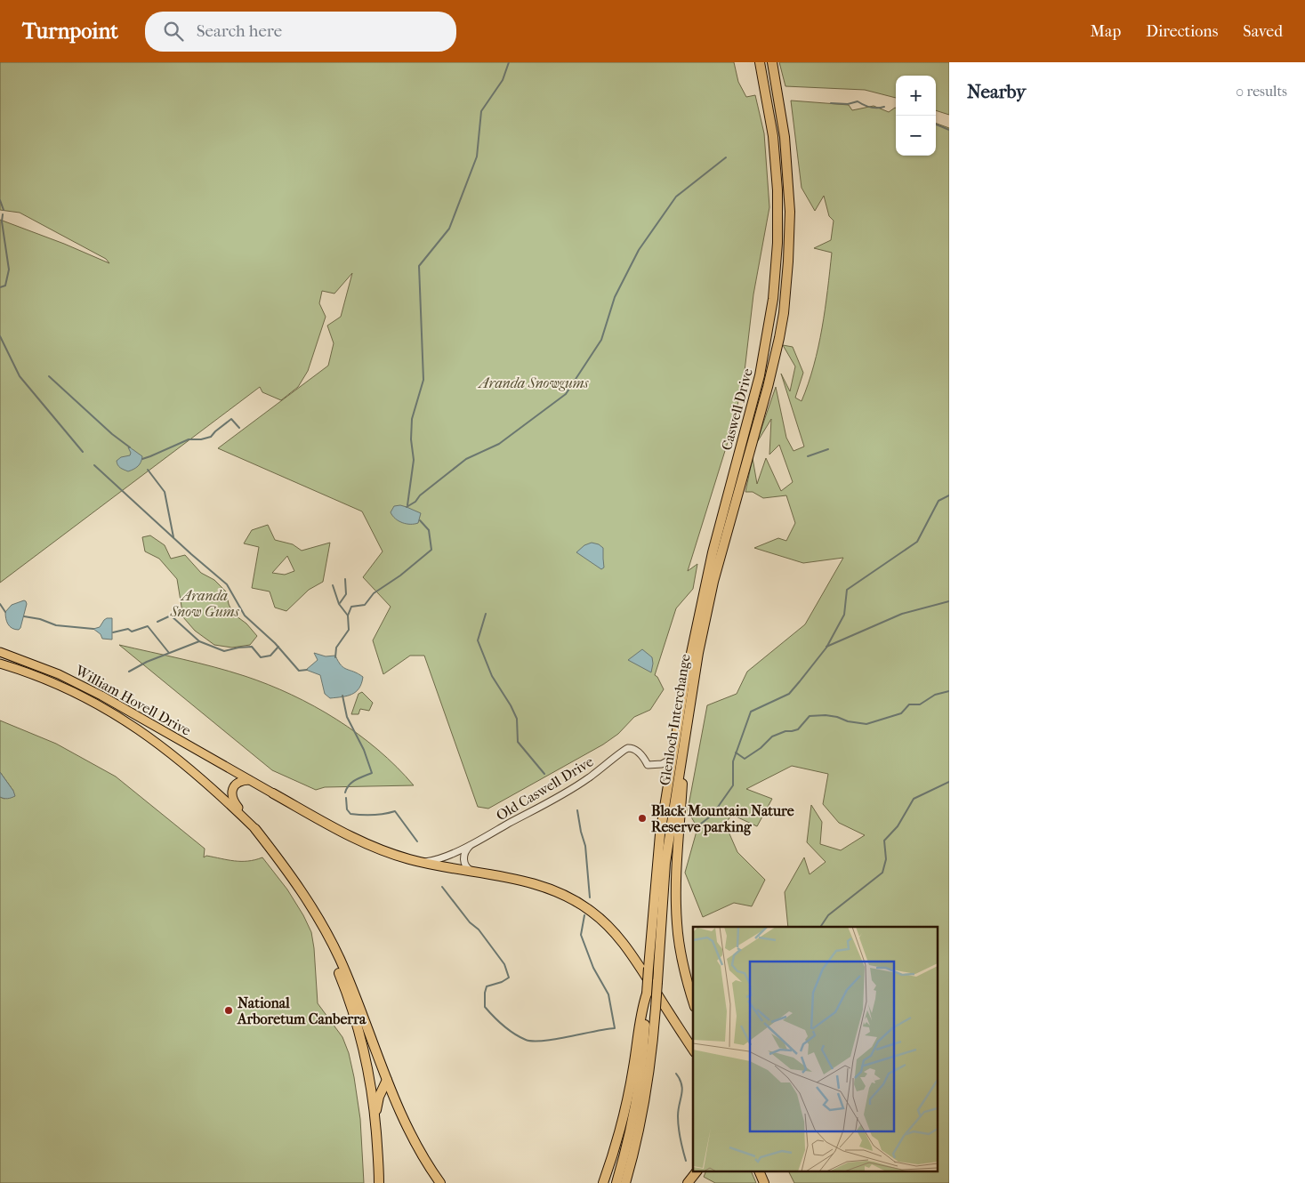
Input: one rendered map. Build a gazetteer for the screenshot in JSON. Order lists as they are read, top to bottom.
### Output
{
  "streets": {
    "highway": ["Caswell Drive", "Glenloch Interchange"],
    "main road": ["William Hovell Drive"],
    "street": ["Old Caswell Drive"]
  },
  "crossings": [
    ["Caswell Drive", "Glenloch Interchange"],
    ["Caswell Drive", "Old Caswell Drive"],
    ["Glenloch Interchange", "Old Caswell Drive"]
  ],
  "parks": ["Aranda Snowgums", "Aranda Snow Gums"],
  "places": ["Black Mountain Nature Reserve parking", "National Arboretum Canberra"],
  "page": {
    "header": "Turnpoint",
    "search": "Search here",
    "nav": ["Map", "Directions", "Saved"],
    "heading": ["Nearby", "0 results"],
    "map_buttons": ["+", "−"]
  }
}
